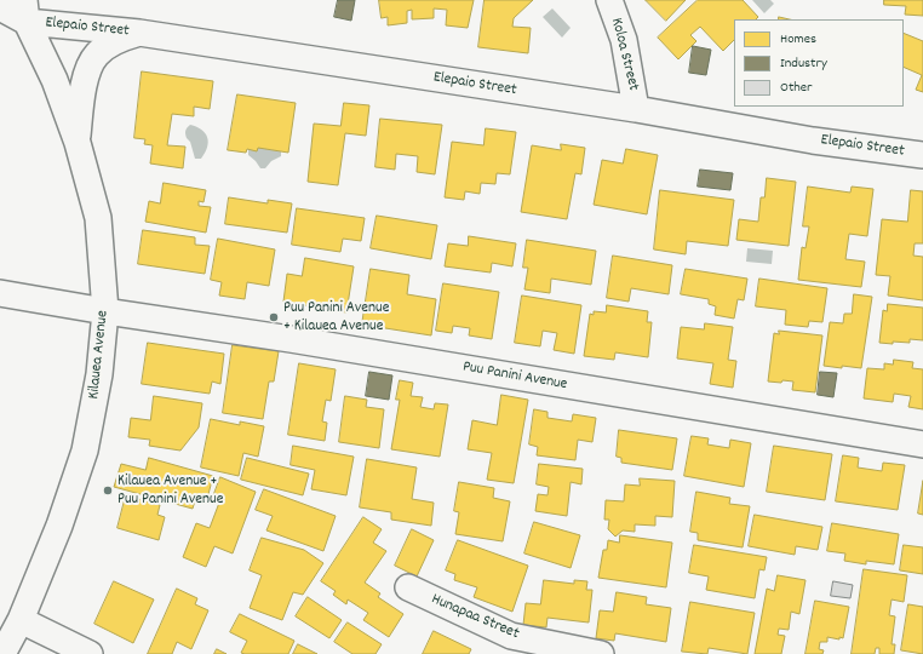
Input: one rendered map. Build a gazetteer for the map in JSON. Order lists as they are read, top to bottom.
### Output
{
  "streets": {
    "street": [
      "Elepaio Street",
      "Koloa Street",
      "Kilauea Avenue",
      "Puu Panini Avenue",
      "Hunapaa Street"
    ]
  },
  "crossings": [
    ["Elepaio Street", "Koloa Street"],
    ["Elepaio Street", "Kilauea Avenue"],
    ["Kilauea Avenue", "Puu Panini Avenue"]
  ],
  "places": ["Puu Panini Avenue + Kilauea Avenue", "Kilauea Avenue + Puu Panini Avenue"],
  "legend": ["Homes", "Industry", "Other"]
}
